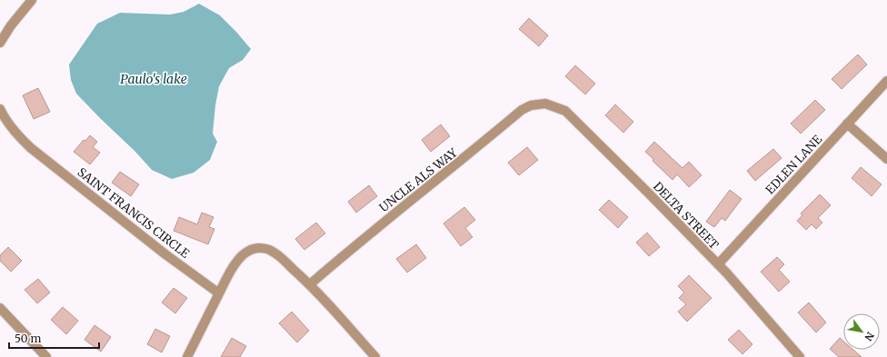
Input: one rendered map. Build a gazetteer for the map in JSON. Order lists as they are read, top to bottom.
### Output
{
  "streets": {
    "street": [
      "EDLEN LANE",
      "UNCLE ALS WAY",
      "SAINT FRANCIS CIRCLE",
      "DELTA STREET"
    ]
  },
  "crossings": [
    ["EDLEN LANE", "DELTA STREET"],
    ["UNCLE ALS WAY", "DELTA STREET"]
  ],
  "water": ["Paulo's lake"],
  "scale_bar": "50 m",
  "north": "bottom right"
}
